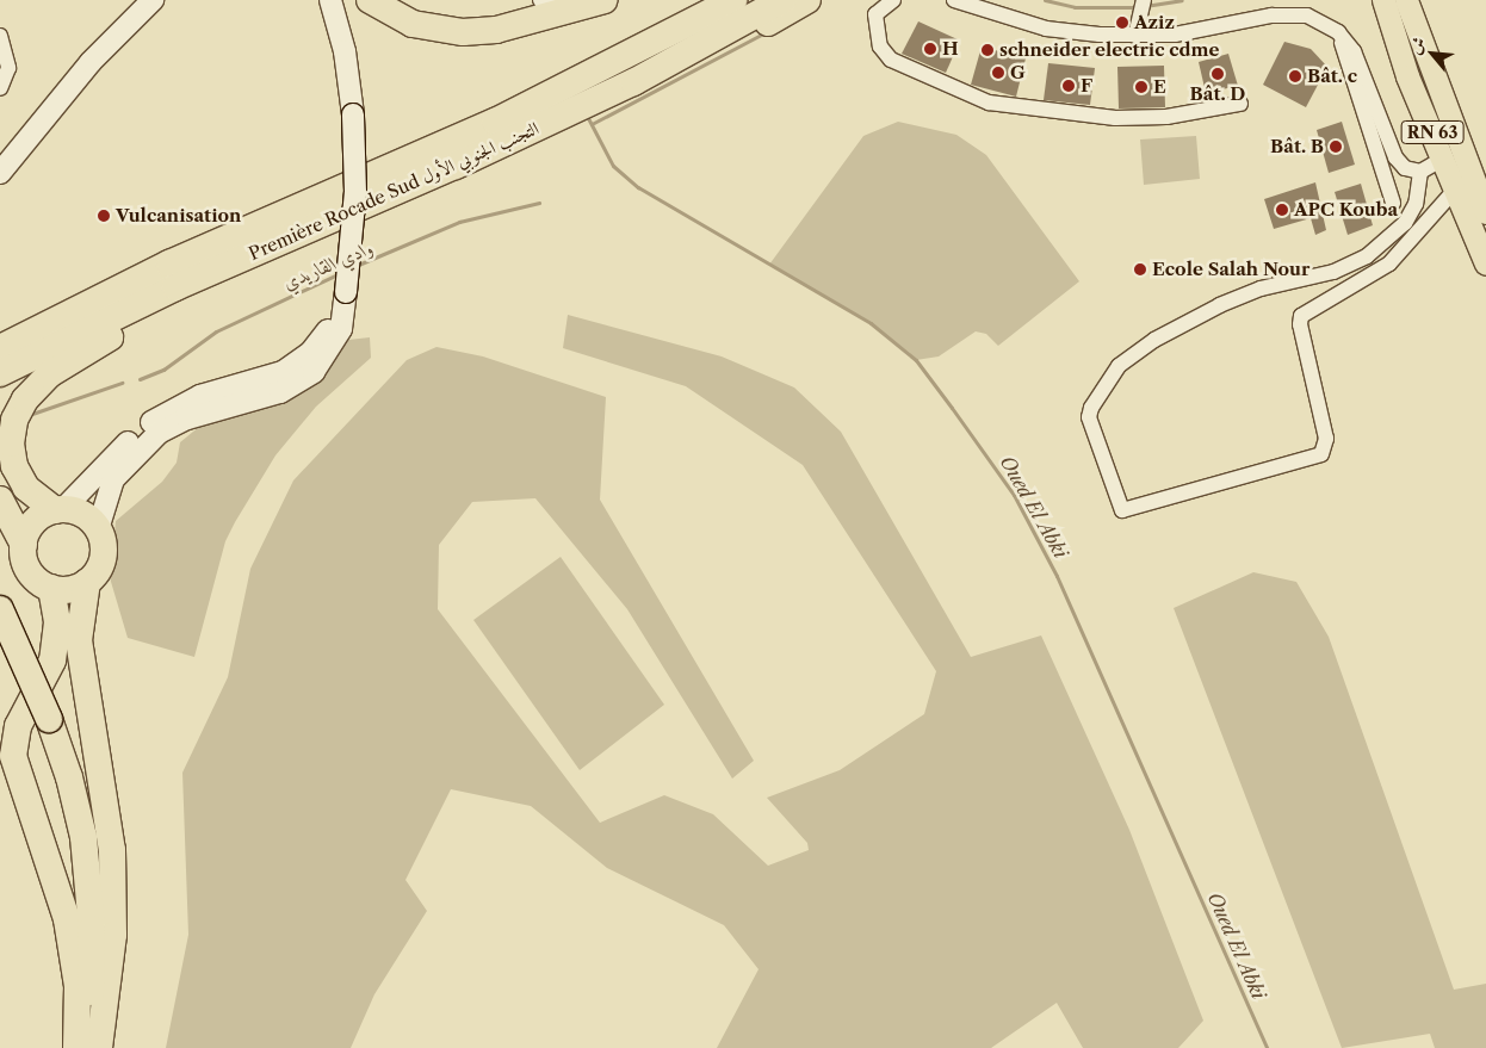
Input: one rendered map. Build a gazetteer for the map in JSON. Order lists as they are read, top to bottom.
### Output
{
  "streets": {
    "highway": ["Première Rocade Sud التجنب الجنوبي الأول"],
    "main road": ["RN 63"]
  },
  "water": ["وادي القاريدي", "Oued El Abki"],
  "places": [
    "Aziz",
    "H",
    "schneider electric cdme",
    "G",
    "Bât. D",
    "Bât. c",
    "F",
    "E",
    "Bât. B",
    "APC Kouba",
    "Vulcanisation",
    "Ecole Salah Nour"
  ],
  "north": "top left"
}
